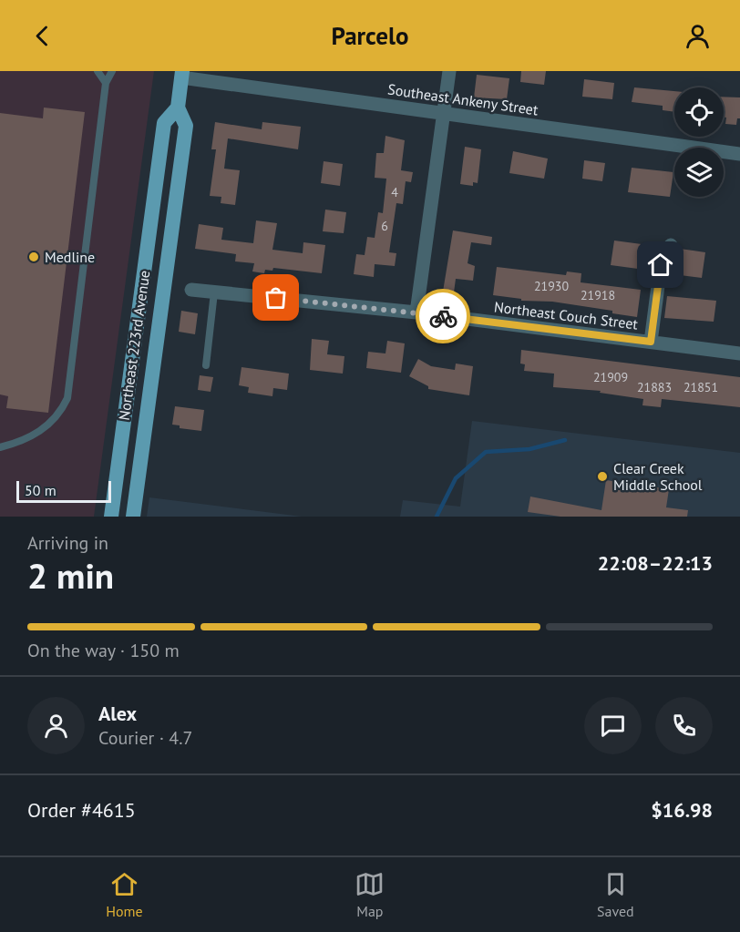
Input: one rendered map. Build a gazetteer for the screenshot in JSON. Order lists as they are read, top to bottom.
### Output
{
  "streets": {
    "main road": ["Northeast 223rd Avenue"],
    "street": ["Southeast Ankeny Street", "Northeast Couch Street"]
  },
  "places": ["Medline", "Clear Creek Middle School"],
  "house_numbers": [
    "4",
    "6",
    "21930",
    "21918",
    "21909",
    "21883",
    "21851"
  ],
  "scale_bar": "50 m",
  "page": {
    "header": "Parcelo",
    "scale": "50 m",
    "heading": ["2 min", "Arriving in", "22:08–22:13"],
    "panel": [
      "Alex",
      "Courier · 4.7",
      "Order #4615",
      "$16.98"
    ],
    "bar": "On the way · 150 m",
    "tabs": ["Home", "Map", "Saved"]
  }
}
